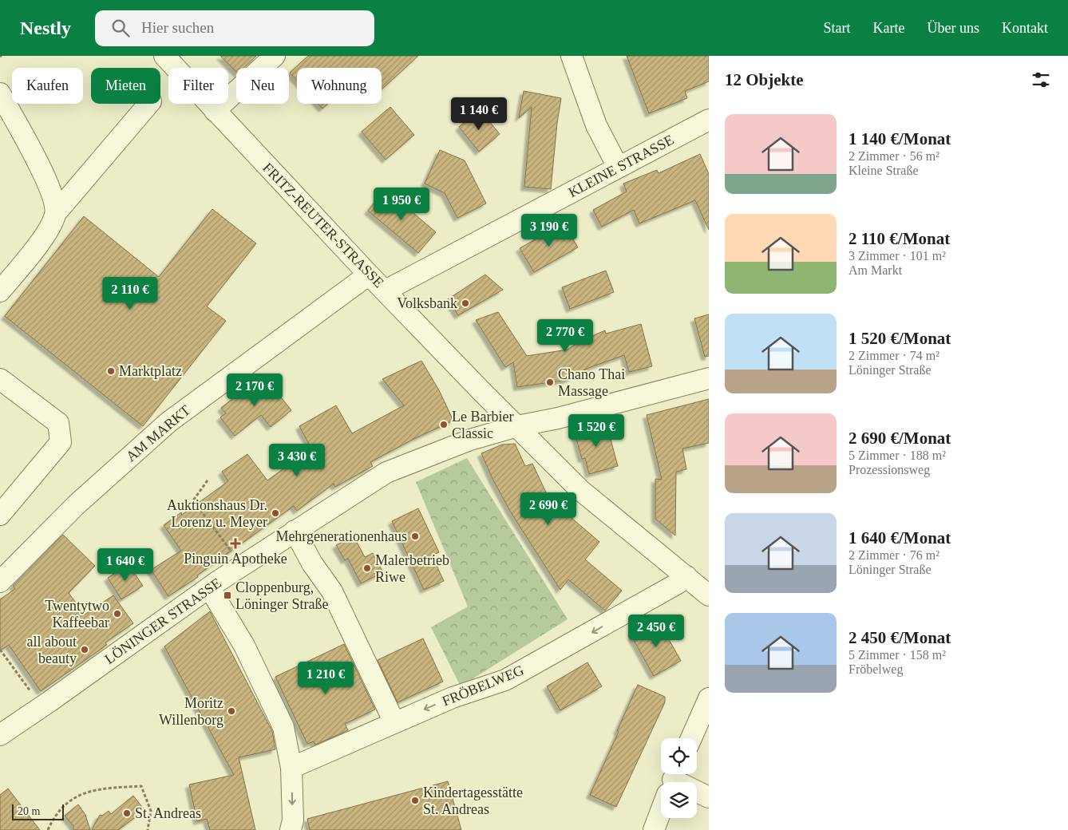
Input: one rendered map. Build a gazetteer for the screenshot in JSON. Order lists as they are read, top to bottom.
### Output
{
  "streets": {
    "street": [
      "KLEINE STRASSE",
      "FRITZ-REUTER-STRASSE",
      "AM MARKT",
      "LÖNINGER STRASSE",
      "FRÖBELWEG"
    ]
  },
  "crossings": [
    ["KLEINE STRASSE", "FRITZ-REUTER-STRASSE"],
    ["FRITZ-REUTER-STRASSE", "AM MARKT"],
    ["FRITZ-REUTER-STRASSE", "LÖNINGER STRASSE"],
    ["FRITZ-REUTER-STRASSE", "FRÖBELWEG"]
  ],
  "one_way": ["FRÖBELWEG"],
  "places": {
    "other": [
      "Volksbank",
      "Marktplatz",
      "Chano Thai Massage",
      "Le Barbier Classic",
      "Auktionshaus Dr. Lorenz u. Meyer",
      "Mehrgenerationenhaus",
      "Malerbetrieb Riwe",
      "Twentytwo Kaffeebar",
      "all about beauty",
      "Moritz Willenborg",
      "Kindertagesstätte St. Andreas",
      "St. Andreas"
    ],
    "health": ["Pinguin Apotheke"],
    "transit": ["Cloppenburg, Löninger Straße"]
  },
  "scale_bar": "20 m",
  "page": {
    "header": "Nestly",
    "search": "Hier suchen",
    "nav": [
      "Start",
      "Karte",
      "Über uns",
      "Kontakt"
    ],
    "heading": "12 Objekte",
    "chip": [
      "Kaufen",
      "Mieten",
      "Filter",
      "Neu",
      "Wohnung"
    ],
    "price": [
      "1 140 €",
      "1 950 €",
      "3 190 €",
      "2 110 €",
      "2 770 €",
      "2 170 €",
      "1 520 €",
      "3 430 €",
      "2 690 €",
      "1 640 €",
      "2 450 €",
      "1 210 €"
    ],
    "list": [
      {
        "name": "1 140 €/Monat",
        "note": "2 Zimmer · 56 m² · Kleine Straße"
      },
      {
        "name": "2 110 €/Monat",
        "note": "3 Zimmer · 101 m² · Am Markt"
      },
      {
        "name": "1 520 €/Monat",
        "note": "2 Zimmer · 74 m² · Löninger Straße"
      },
      {
        "name": "2 690 €/Monat",
        "note": "5 Zimmer · 188 m² · Prozessionsweg"
      },
      {
        "name": "1 640 €/Monat",
        "note": "2 Zimmer · 76 m² · Löninger Straße"
      },
      {
        "name": "2 450 €/Monat",
        "note": "5 Zimmer · 158 m² · Fröbelweg"
      }
    ],
    "scale": "20 m"
  }
}
